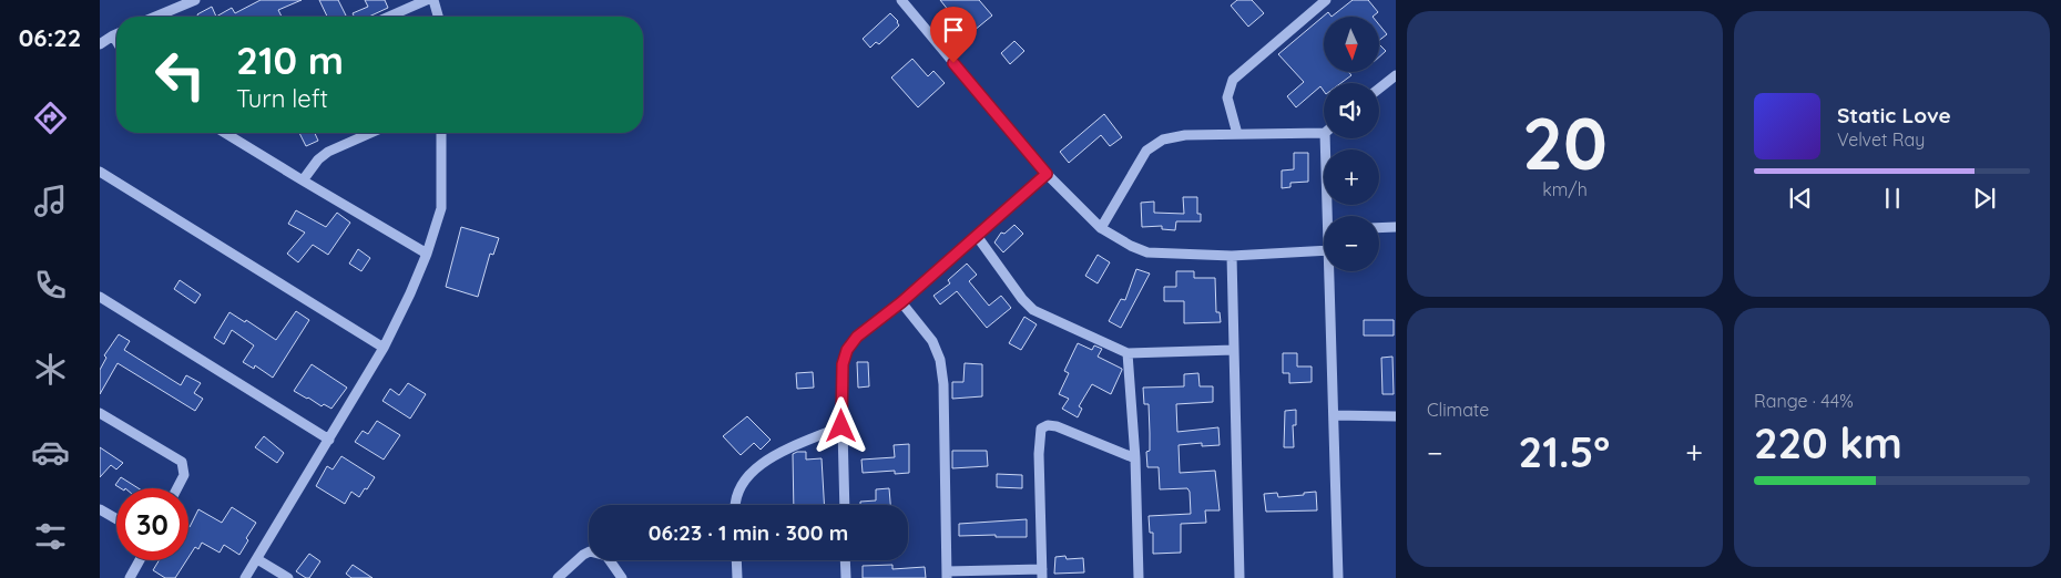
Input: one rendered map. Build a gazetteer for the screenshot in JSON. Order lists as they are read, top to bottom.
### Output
{
  "north": "bottom",
  "page": {
    "tabs": "06:22",
    "tile": [
      ["20", "km/h"],
      "Climate",
      ["Range · 44%", "220 km"]
    ],
    "map_buttons": ["+", "−"],
    "turn": ["210 m", "Turn left"],
    "song": ["Static Love", "Velvet Ray"],
    "heat": ["−", "21.5°", "+"],
    "limit": "30",
    "trip": "06:23 · 1 min · 300 m"
  }
}
